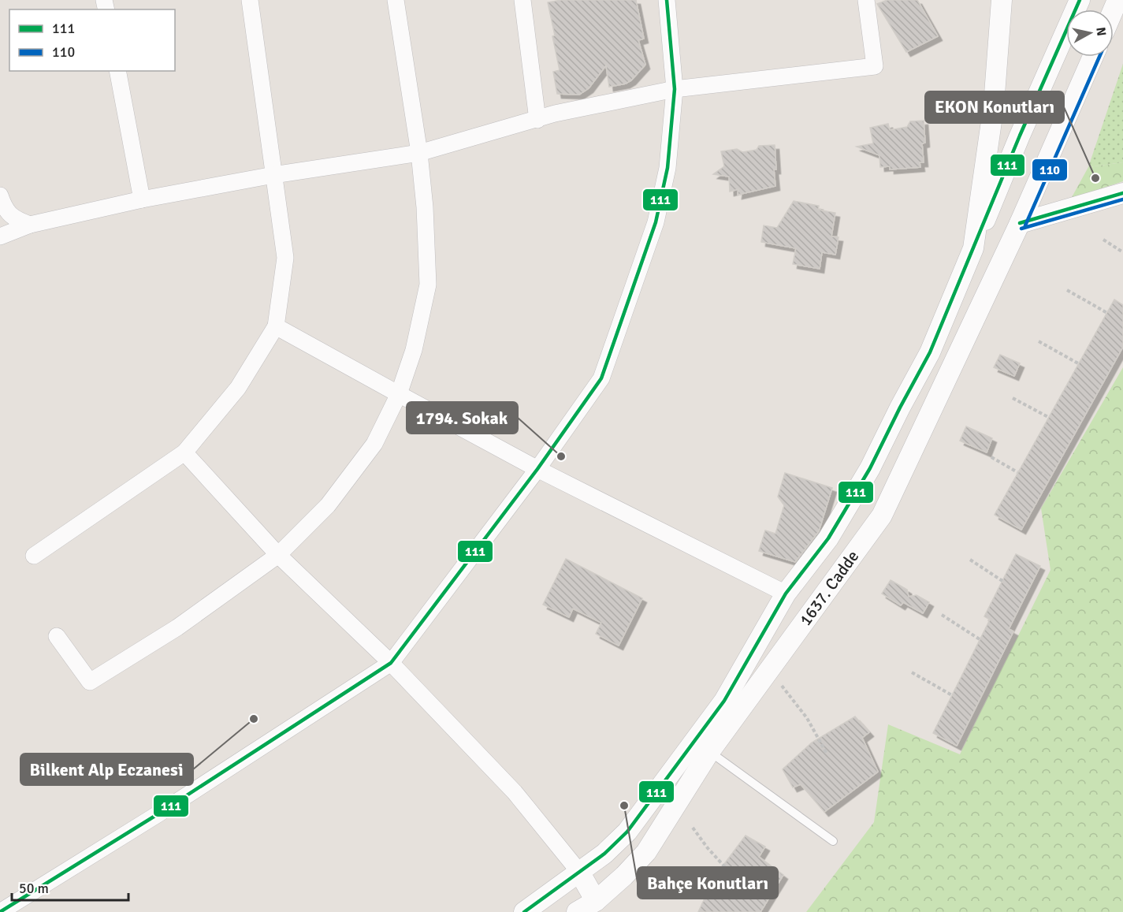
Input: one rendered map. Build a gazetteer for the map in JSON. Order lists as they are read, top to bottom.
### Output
{
  "streets": {
    "street": ["1637. Cadde"]
  },
  "places": [
    "EKON Konutları",
    "1794. Sokak",
    "Bilkent Alp Eczanesi",
    "Bahçe Konutları"
  ],
  "lines": ["transit line 111", "transit line 110"],
  "legend": ["111", "110"],
  "scale_bar": "50 m",
  "north": "right"
}
